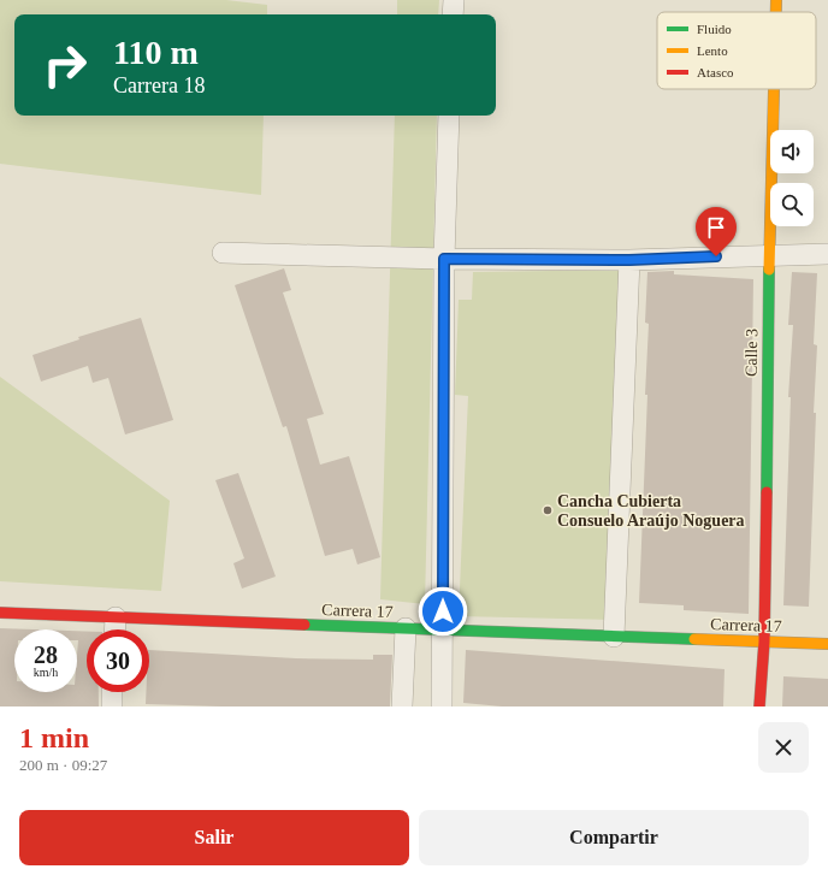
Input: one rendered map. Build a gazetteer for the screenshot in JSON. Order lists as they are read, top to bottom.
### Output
{
  "streets": {
    "street": ["Calle 3", "Carrera 17"]
  },
  "crossings": [
    ["Calle 3", "Carrera 17"]
  ],
  "places": ["Cancha Cubierta Consuelo Araújo Noguera"],
  "legend": ["Fluido", "Lento", "Atasco"],
  "page": {
    "turn": ["110 m", "Carrera 18"],
    "speed": "28 km/h",
    "limit": "30",
    "heading": ["1 min", "200 m · 09:27"],
    "buttons": ["Salir", "Compartir"]
  }
}
